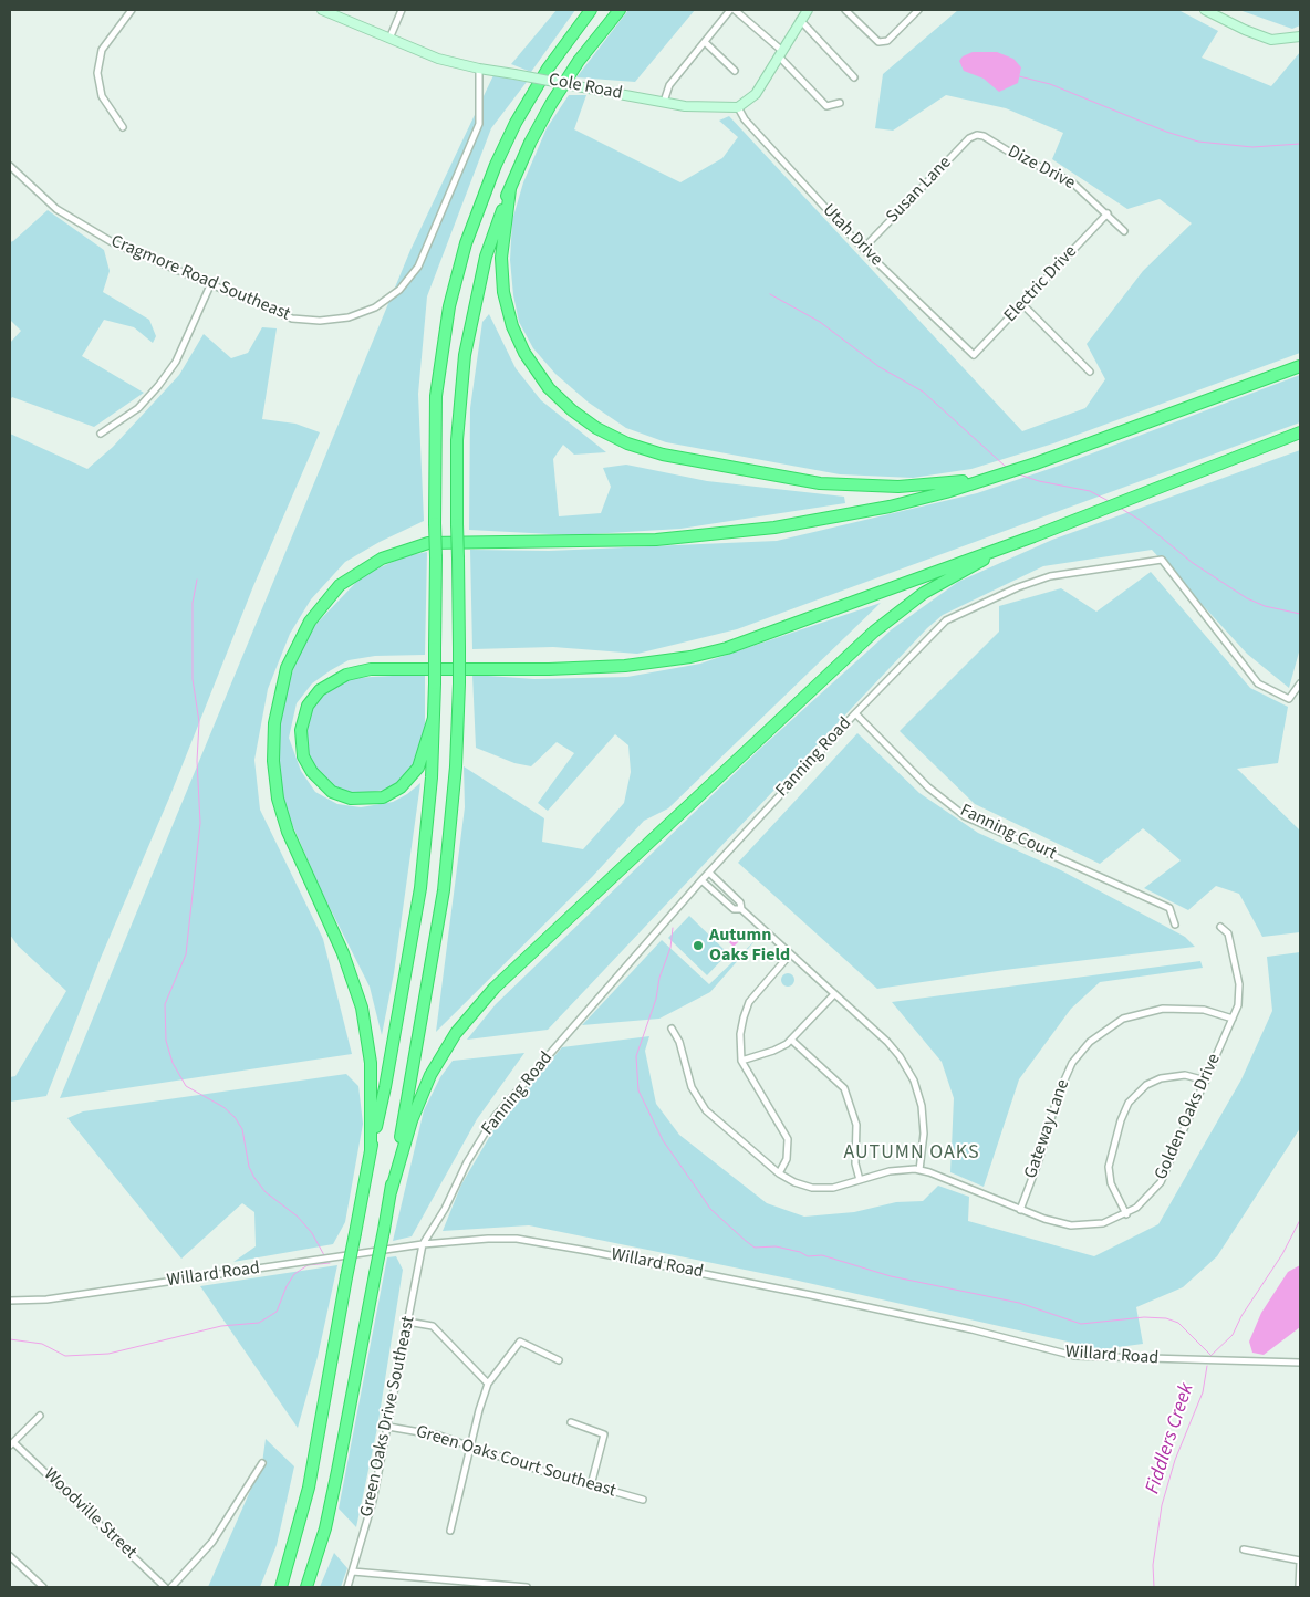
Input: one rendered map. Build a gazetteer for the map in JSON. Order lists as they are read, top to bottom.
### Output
{
  "streets": {
    "street": [
      "Cole Road",
      "Dize Drive",
      "Susan Lane",
      "Utah Drive",
      "Cragmore Road Southeast",
      "Electric Drive",
      "Fanning Road",
      "Fanning Court",
      "Golden Oaks Drive",
      "Gateway Lane",
      "Willard Road",
      "Green Oaks Drive Southeast",
      "Green Oaks Court Southeast",
      "Woodville Street"
    ]
  },
  "crossings": [
    ["Cole Road", "Utah Drive"],
    ["Cole Road", "Cragmore Road Southeast"],
    ["Dize Drive", "Susan Lane"],
    ["Dize Drive", "Electric Drive"],
    ["Susan Lane", "Utah Drive"],
    ["Utah Drive", "Electric Drive"],
    ["Fanning Road", "Fanning Court"],
    ["Fanning Road", "Willard Road"],
    ["Fanning Road", "Green Oaks Drive Southeast"],
    ["Golden Oaks Drive", "Gateway Lane"],
    ["Willard Road", "Green Oaks Drive Southeast"],
    ["Green Oaks Drive Southeast", "Green Oaks Court Southeast"]
  ],
  "districts": ["AUTUMN OAKS"],
  "water": ["Fiddlers Creek"],
  "places": ["Autumn Oaks Field"]
}
